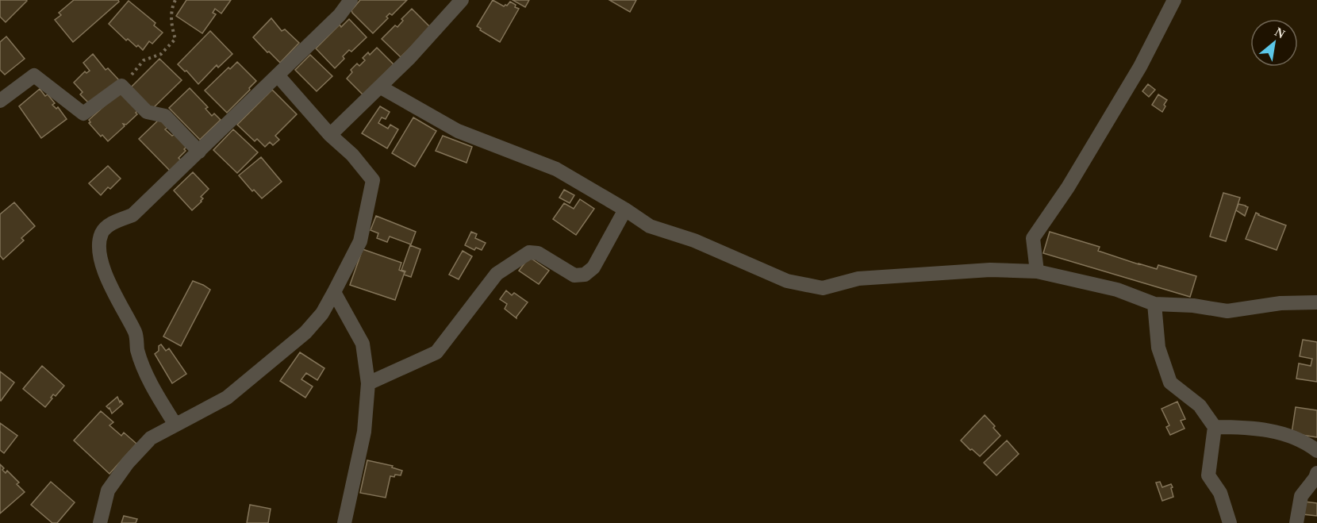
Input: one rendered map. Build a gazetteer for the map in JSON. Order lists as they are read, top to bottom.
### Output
{
  "north": "top right"
}
